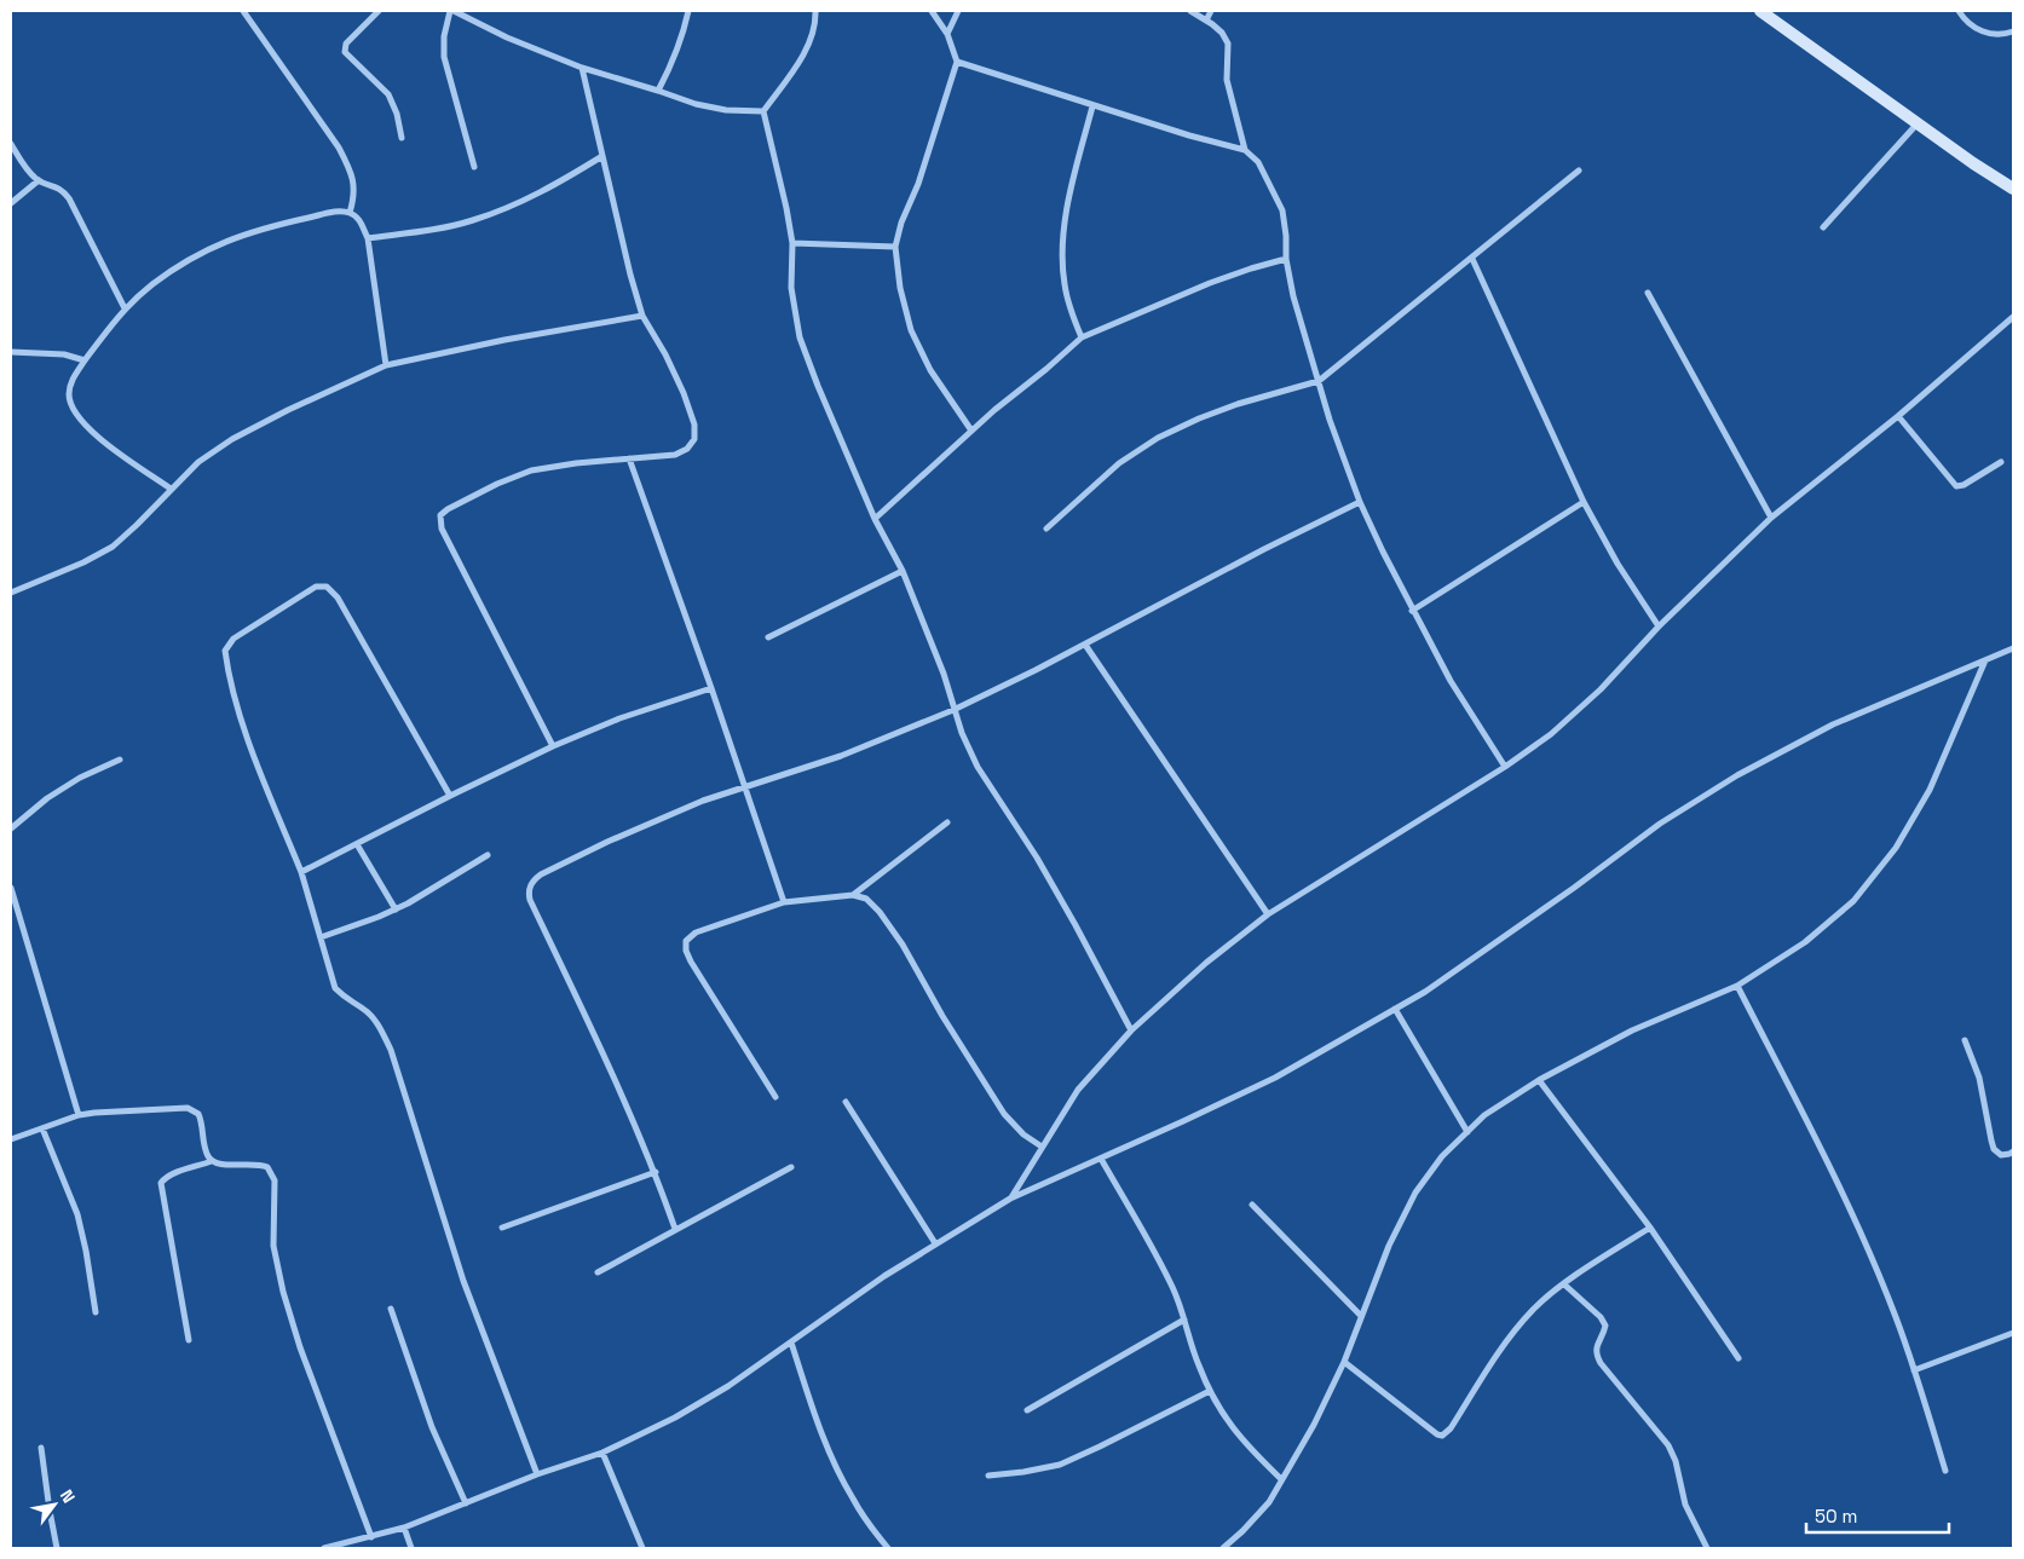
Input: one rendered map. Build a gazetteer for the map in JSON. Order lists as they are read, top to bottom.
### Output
{
  "scale_bar": "50 m",
  "north": "top right"
}
